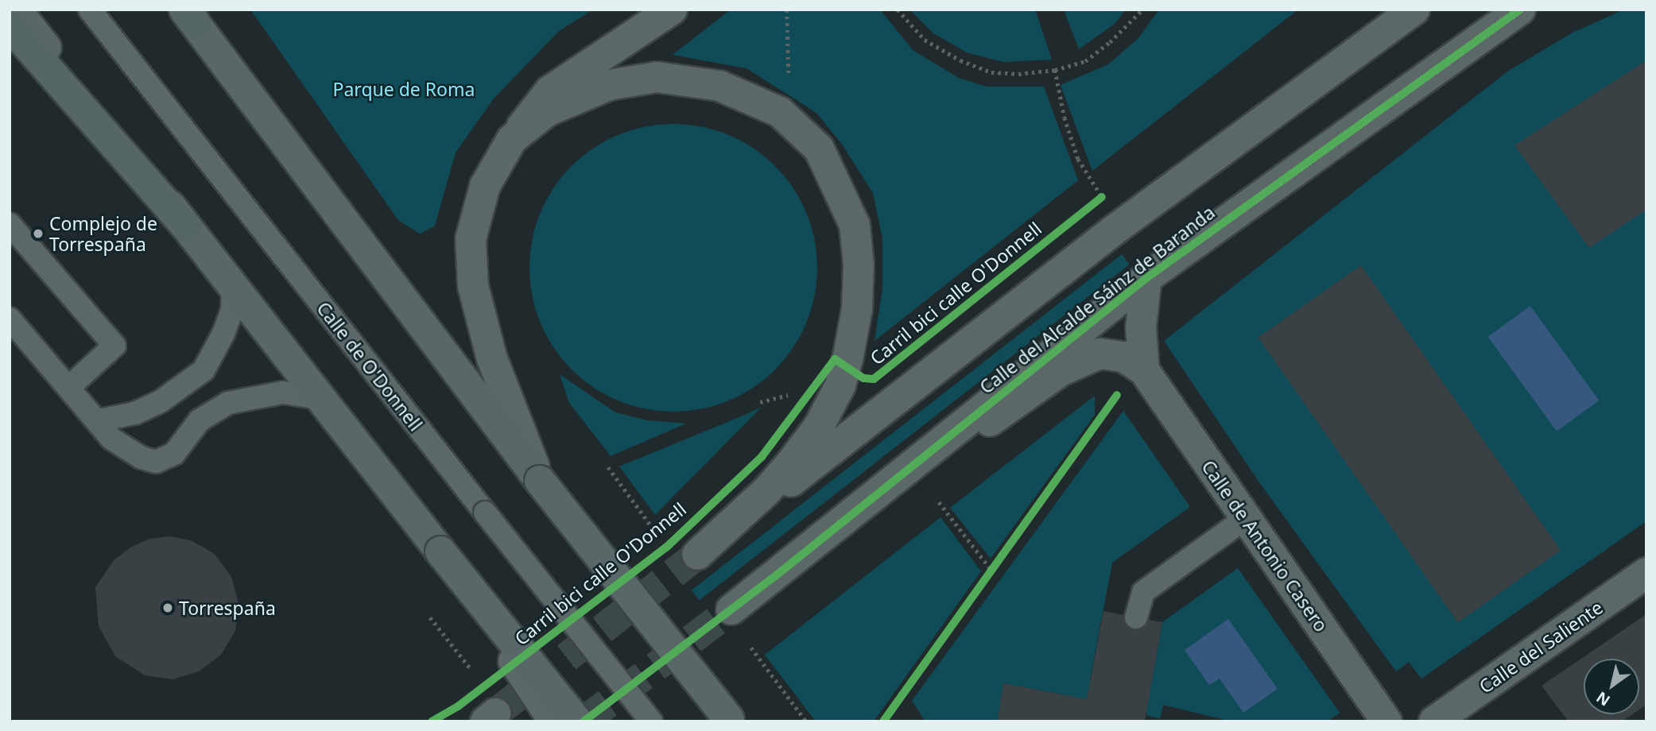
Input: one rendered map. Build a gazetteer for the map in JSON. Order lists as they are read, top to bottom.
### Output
{
  "streets": {
    "street": ["Calle del Alcalde Sáinz de Baranda", "Calle de Antonio Casero", "Calle del Saliente"],
    "lane": ["Calle de O'Donnell"],
    "cycle path": ["Carril bici calle O'Donnell"]
  },
  "crossings": [
    ["Calle del Alcalde Sáinz de Baranda", "Calle de Antonio Casero"]
  ],
  "parks": ["Parque de Roma"],
  "places": ["Complejo de Torrespaña", "Torrespaña"],
  "north": "bottom left"
}
